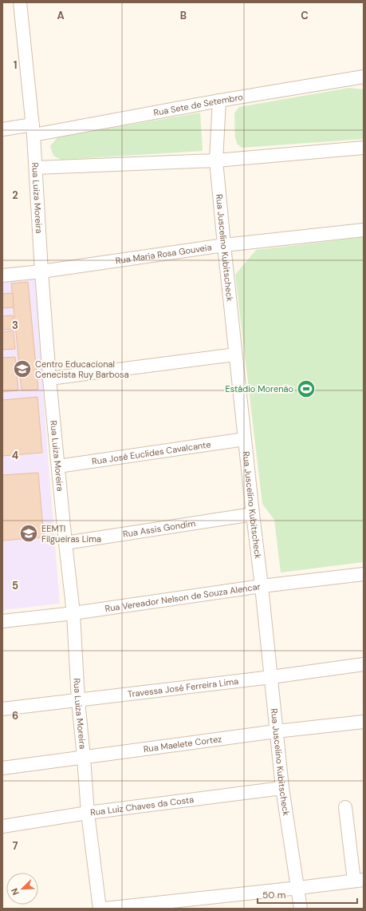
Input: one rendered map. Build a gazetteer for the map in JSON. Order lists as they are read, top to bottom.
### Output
{
  "streets": {
    "street": [
      "Rua Sete de Setembro",
      "Rua Luiza Moreira",
      "Rua Juscelino Kubitscheck",
      "Rua Maria Rosa Gouveia",
      "Rua José Euclides Cavalcante",
      "Rua Assis Gondim",
      "Rua Vereador Nelson de Souza Alencar",
      "Travessa José Ferreira Lima",
      "Rua Maelete Cortez",
      "Rua Luiz Chaves da Costa"
    ]
  },
  "crossings": [
    ["Rua Sete de Setembro", "Rua Luiza Moreira"],
    ["Rua Sete de Setembro", "Rua Juscelino Kubitscheck"],
    ["Rua Luiza Moreira", "Rua Maria Rosa Gouveia"],
    ["Rua Luiza Moreira", "Rua José Euclides Cavalcante"],
    ["Rua Luiza Moreira", "Rua Assis Gondim"],
    ["Rua Luiza Moreira", "Rua Vereador Nelson de Souza Alencar"],
    ["Rua Luiza Moreira", "Travessa José Ferreira Lima"],
    ["Rua Luiza Moreira", "Rua Maelete Cortez"],
    ["Rua Luiza Moreira", "Rua Luiz Chaves da Costa"],
    ["Rua Juscelino Kubitscheck", "Rua Maria Rosa Gouveia"],
    ["Rua Juscelino Kubitscheck", "Rua José Euclides Cavalcante"],
    ["Rua Juscelino Kubitscheck", "Rua Assis Gondim"],
    ["Rua Juscelino Kubitscheck", "Rua Vereador Nelson de Souza Alencar"],
    ["Rua Juscelino Kubitscheck", "Travessa José Ferreira Lima"],
    ["Rua Juscelino Kubitscheck", "Rua Maelete Cortez"],
    ["Rua Juscelino Kubitscheck", "Rua Luiz Chaves da Costa"]
  ],
  "places": {
    "school or university": ["Centro Educacional Cenecista Ruy Barbosa", "EEMTI Filgueiras Lima"],
    "sports": ["Estádio Morenão"]
  },
  "scale_bar": "50 m",
  "north": "bottom left",
  "grid": {
    "columns": ["A", "B", "C"],
    "rows": [
      "1",
      "2",
      "3",
      "4",
      "5",
      "6",
      "7"
    ]
  }
}
